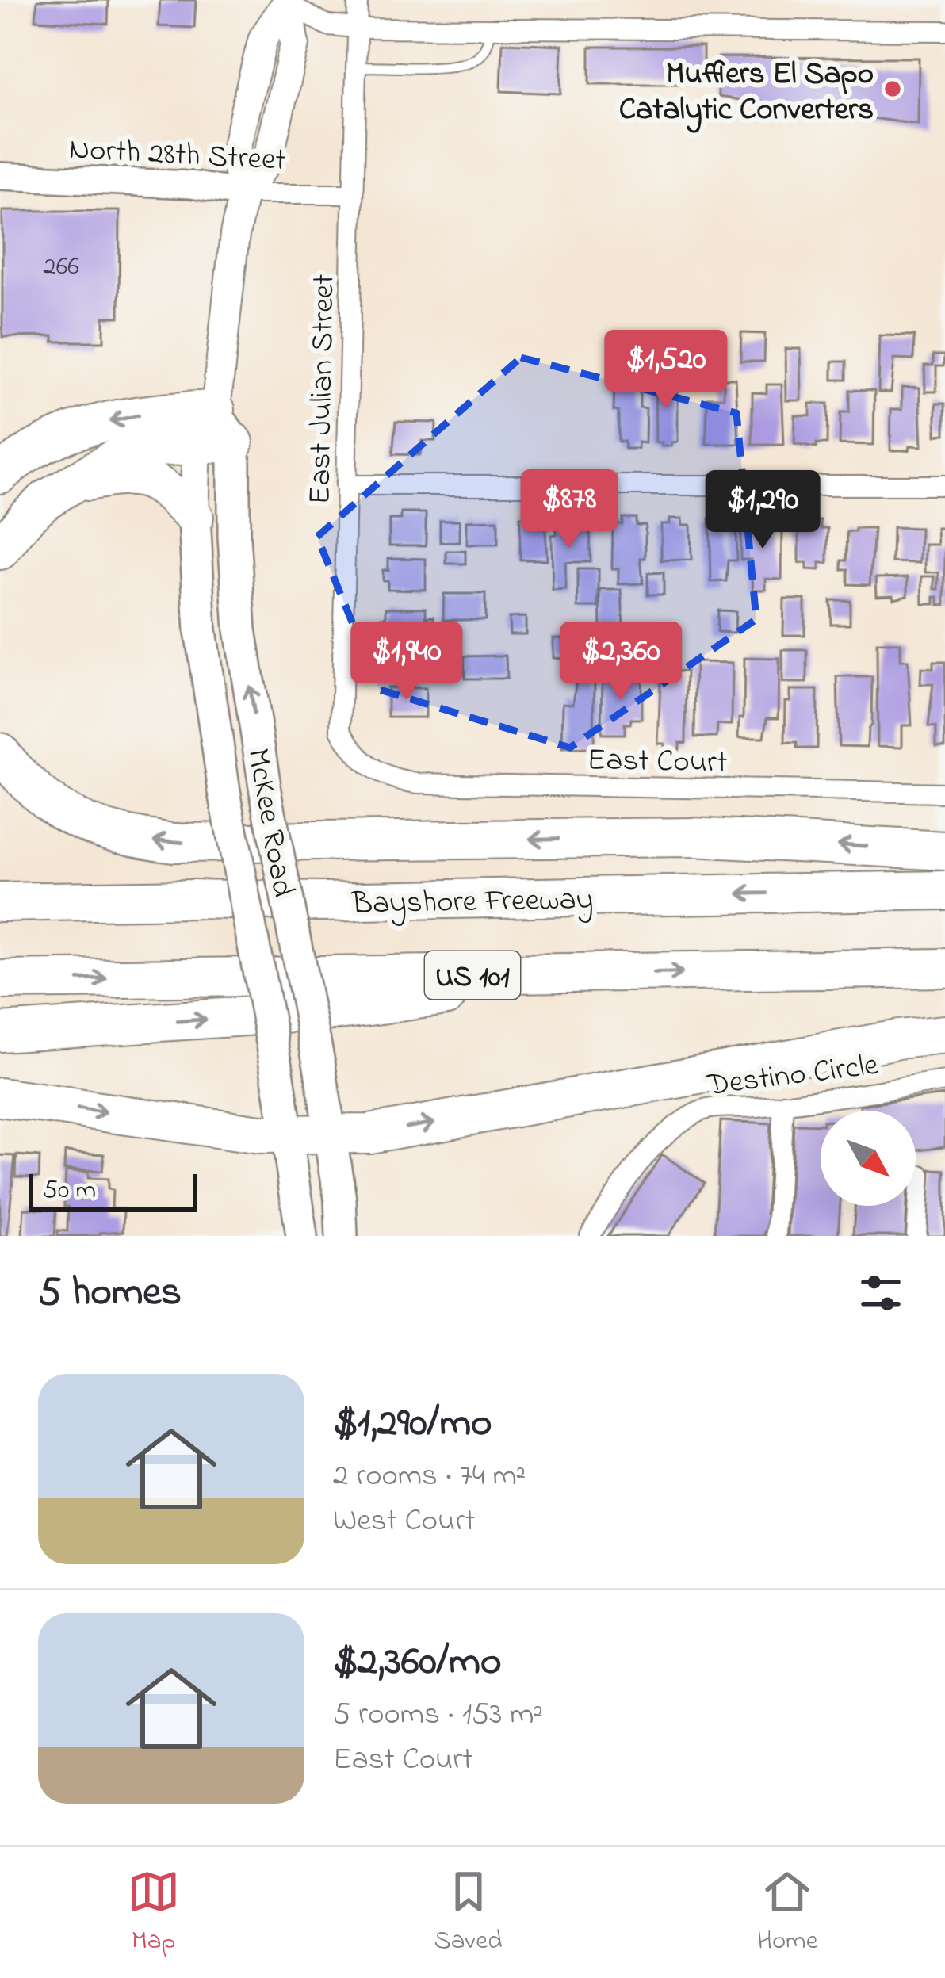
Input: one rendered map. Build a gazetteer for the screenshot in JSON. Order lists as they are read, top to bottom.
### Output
{
  "streets": {
    "highway": ["Bayshore Freeway", "US 101"],
    "main road": ["McKee Road"],
    "street": [
      "North 28th Street",
      "East Julian Street",
      "East Court",
      "Destino Circle"
    ]
  },
  "crossings": [
    ["North 28th Street", "East Julian Street"],
    ["North 28th Street", "McKee Road"],
    ["East Julian Street", "East Court"]
  ],
  "places": ["Mufflers El Sapo Catalytic Converters"],
  "house_numbers": ["266"],
  "scale_bar": "50 m",
  "north": "bottom right",
  "page": {
    "price": [
      "$1,520",
      "$878",
      "$1,290",
      "$1,940",
      "$2,360"
    ],
    "scale": "50 m",
    "heading": "5 homes",
    "list": [
      {
        "name": "$1,290/mo",
        "note": "2 rooms · 74 m² · West Court"
      },
      {
        "name": "$2,360/mo",
        "note": "5 rooms · 153 m² · East Court"
      }
    ],
    "tabs": ["Map", "Saved", "Home"]
  }
}
